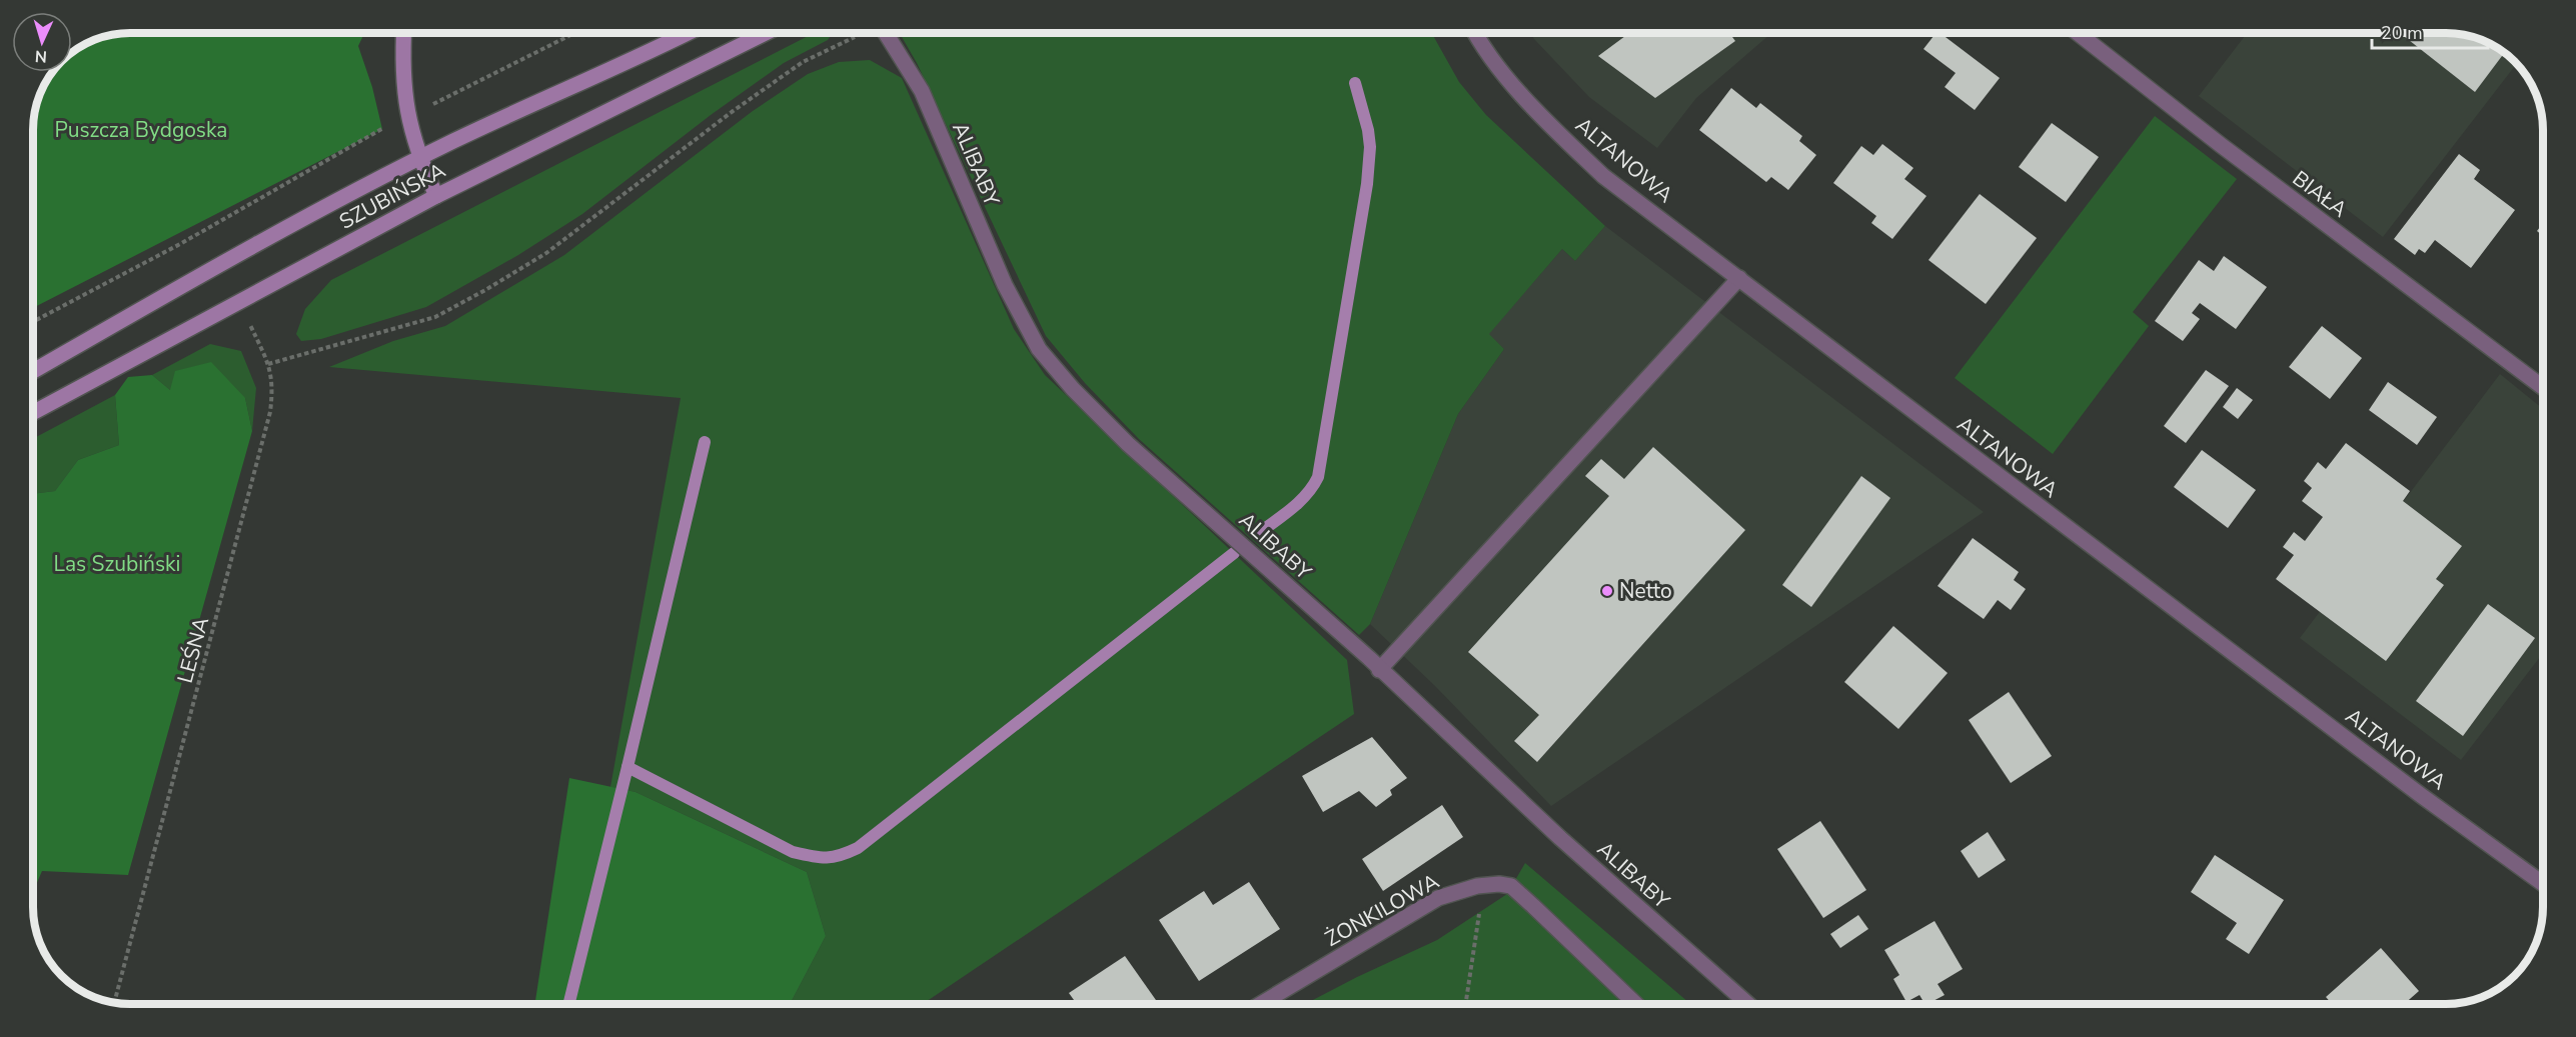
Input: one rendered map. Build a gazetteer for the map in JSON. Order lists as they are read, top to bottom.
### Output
{
  "streets": {
    "main road": ["SZUBIŃSKA"],
    "street": [
      "ALTANOWA",
      "ALIBABY",
      "BIAŁA",
      "ŻONKILOWA"
    ],
    "path": ["LEŚNA"]
  },
  "crossings": [
    ["SZUBIŃSKA", "LEŚNA"]
  ],
  "parks": ["Puszcza Bydgoska", "Las Szubiński"],
  "places": ["Netto"],
  "scale_bar": "20 m",
  "north": "bottom"
}
